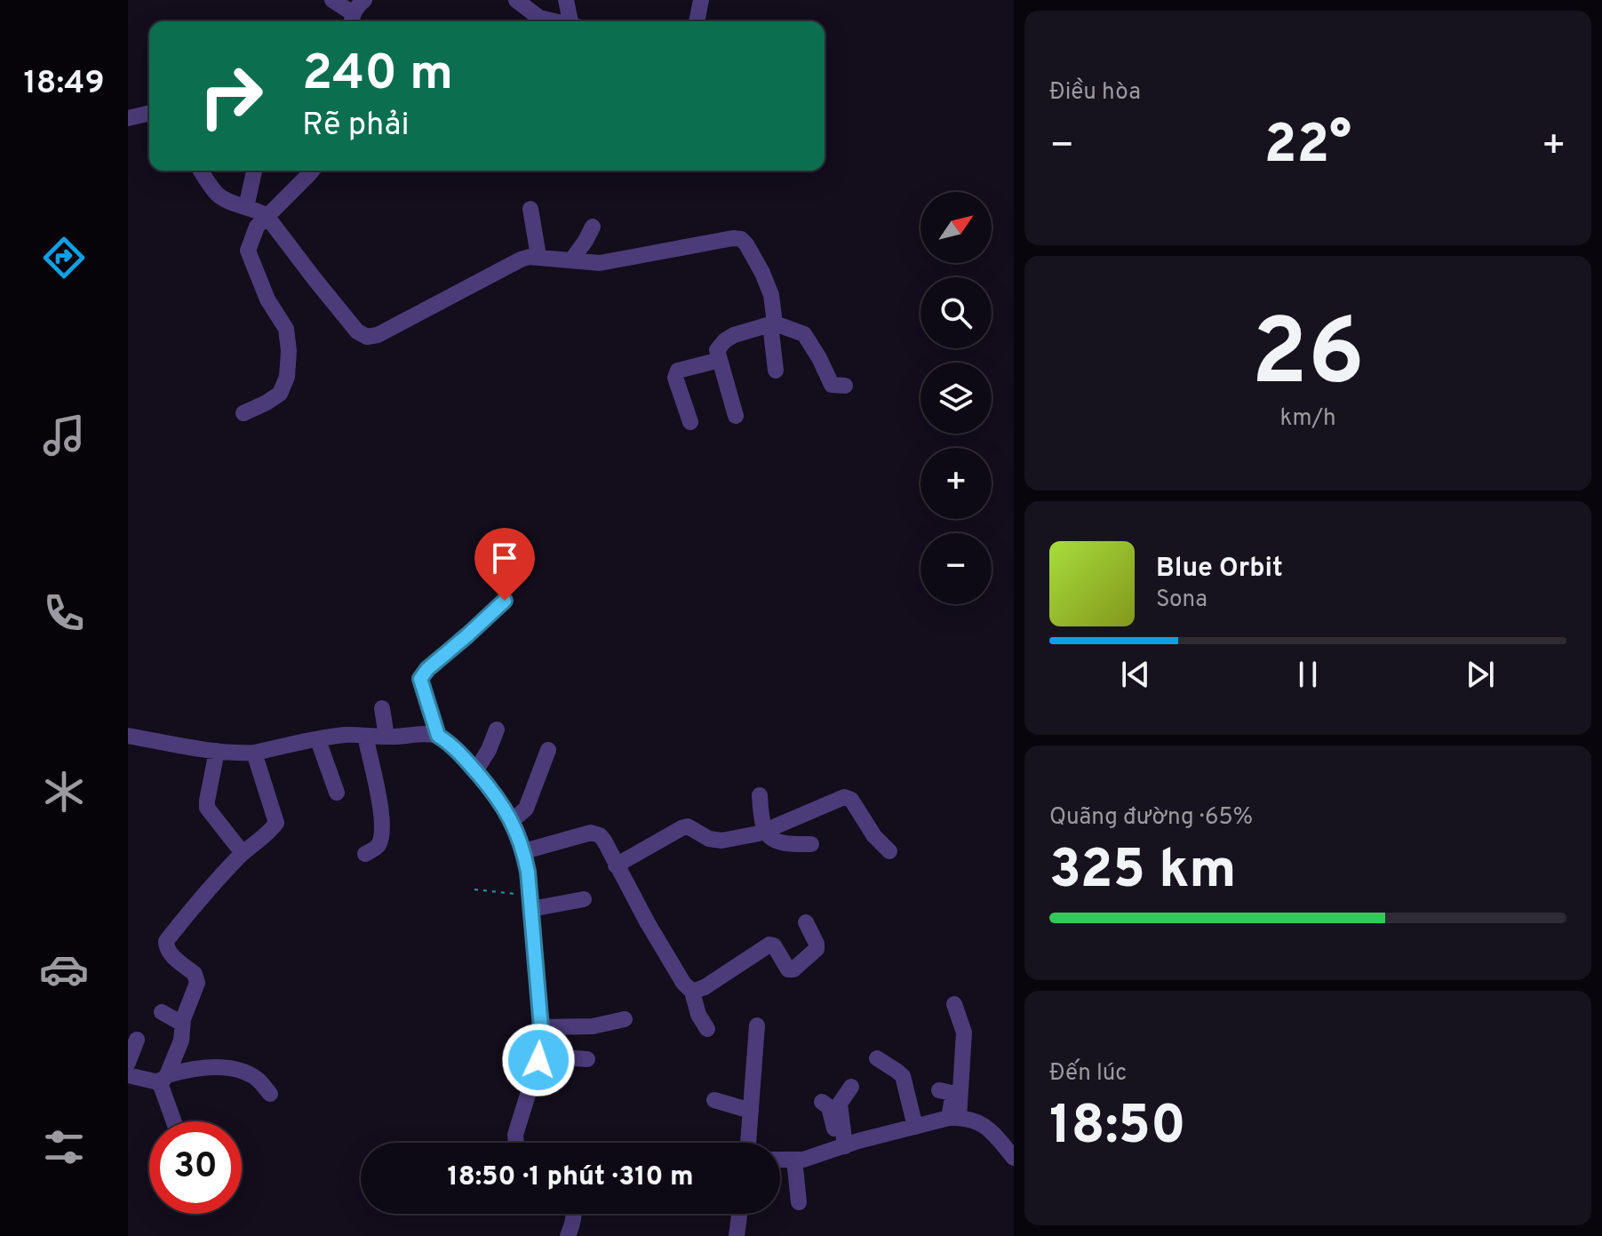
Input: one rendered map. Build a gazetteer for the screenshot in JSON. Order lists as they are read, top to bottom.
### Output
{
  "north": "top right",
  "page": {
    "tabs": "18:49",
    "tile": [
      "Điều hòa",
      ["26", "km/h"],
      ["Quãng đường · 65%", "325 km"],
      ["Đến lúc", "18:50"]
    ],
    "turn": ["240 m", "Rẽ phải"],
    "heat": ["−", "22°", "+"],
    "map_buttons": ["+", "−"],
    "song": ["Blue Orbit", "Sona"],
    "limit": "30",
    "trip": "18:50 · 1 phút · 310 m"
  }
}
